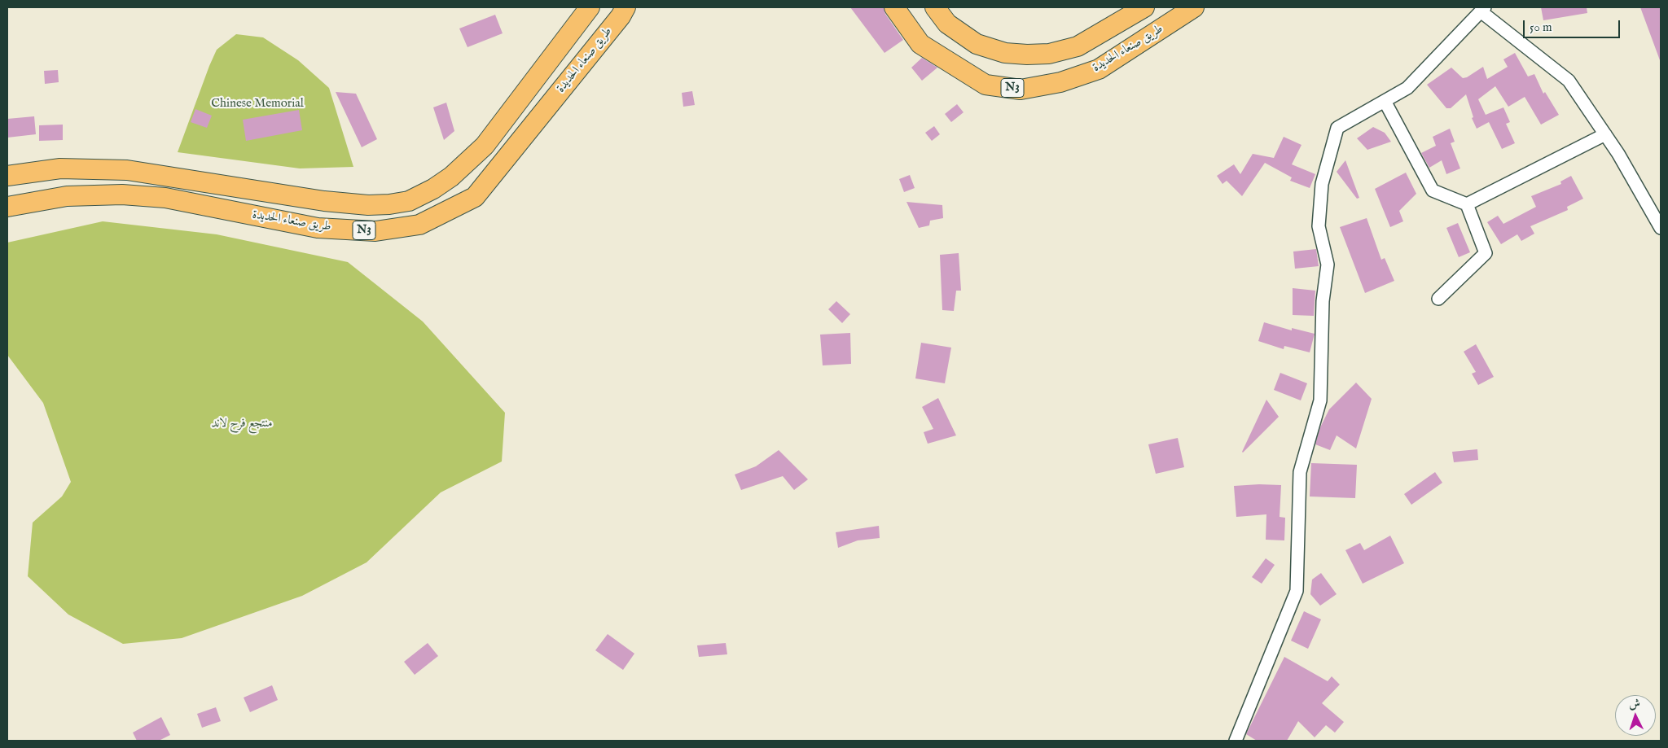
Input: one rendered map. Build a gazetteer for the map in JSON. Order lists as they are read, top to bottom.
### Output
{
  "streets": {
    "main road": ["طريق صنعاء الحديدة", "N3"]
  },
  "parks": ["Chinese Memorial", "منتجع فرح لاند"],
  "scale_bar": "50 m",
  "north": "top"
}
